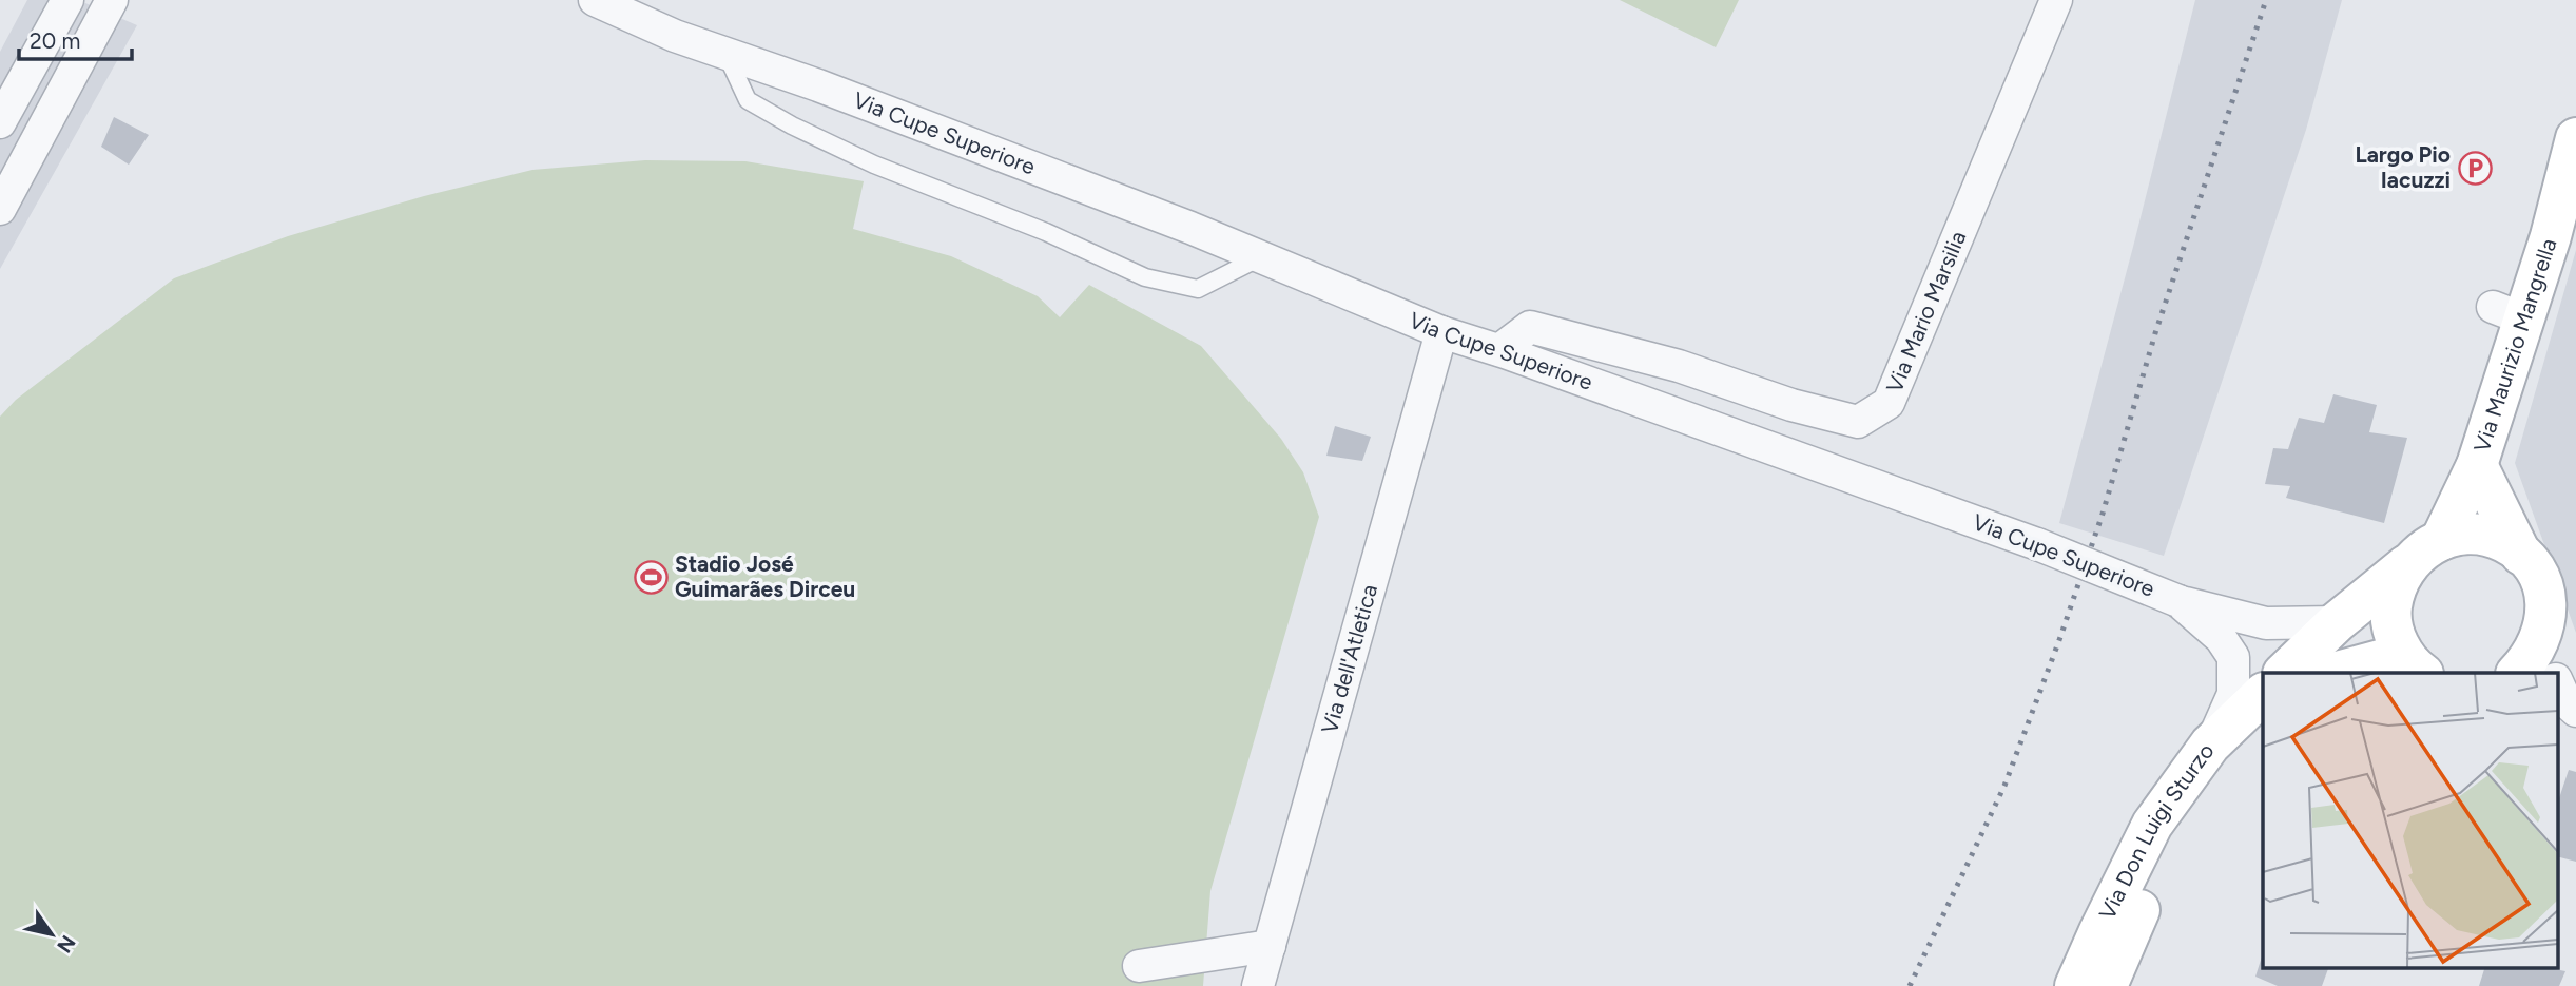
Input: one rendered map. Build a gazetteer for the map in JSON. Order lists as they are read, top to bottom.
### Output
{
  "streets": {
    "street": [
      "Via Cupe Superiore",
      "Via Mario Marsilia",
      "Via Maurizio Mangrella",
      "Via dell'Atletica",
      "Via Don Luigi Sturzo"
    ]
  },
  "crossings": [
    ["Via Cupe Superiore", "Via Mario Marsilia"],
    ["Via Cupe Superiore", "Via dell'Atletica"]
  ],
  "places": {
    "parking": ["Largo Pio Iacuzzi"],
    "sports": ["Stadio José Guimarães Dirceu"]
  },
  "scale_bar": "20 m",
  "north": "bottom right"
}
